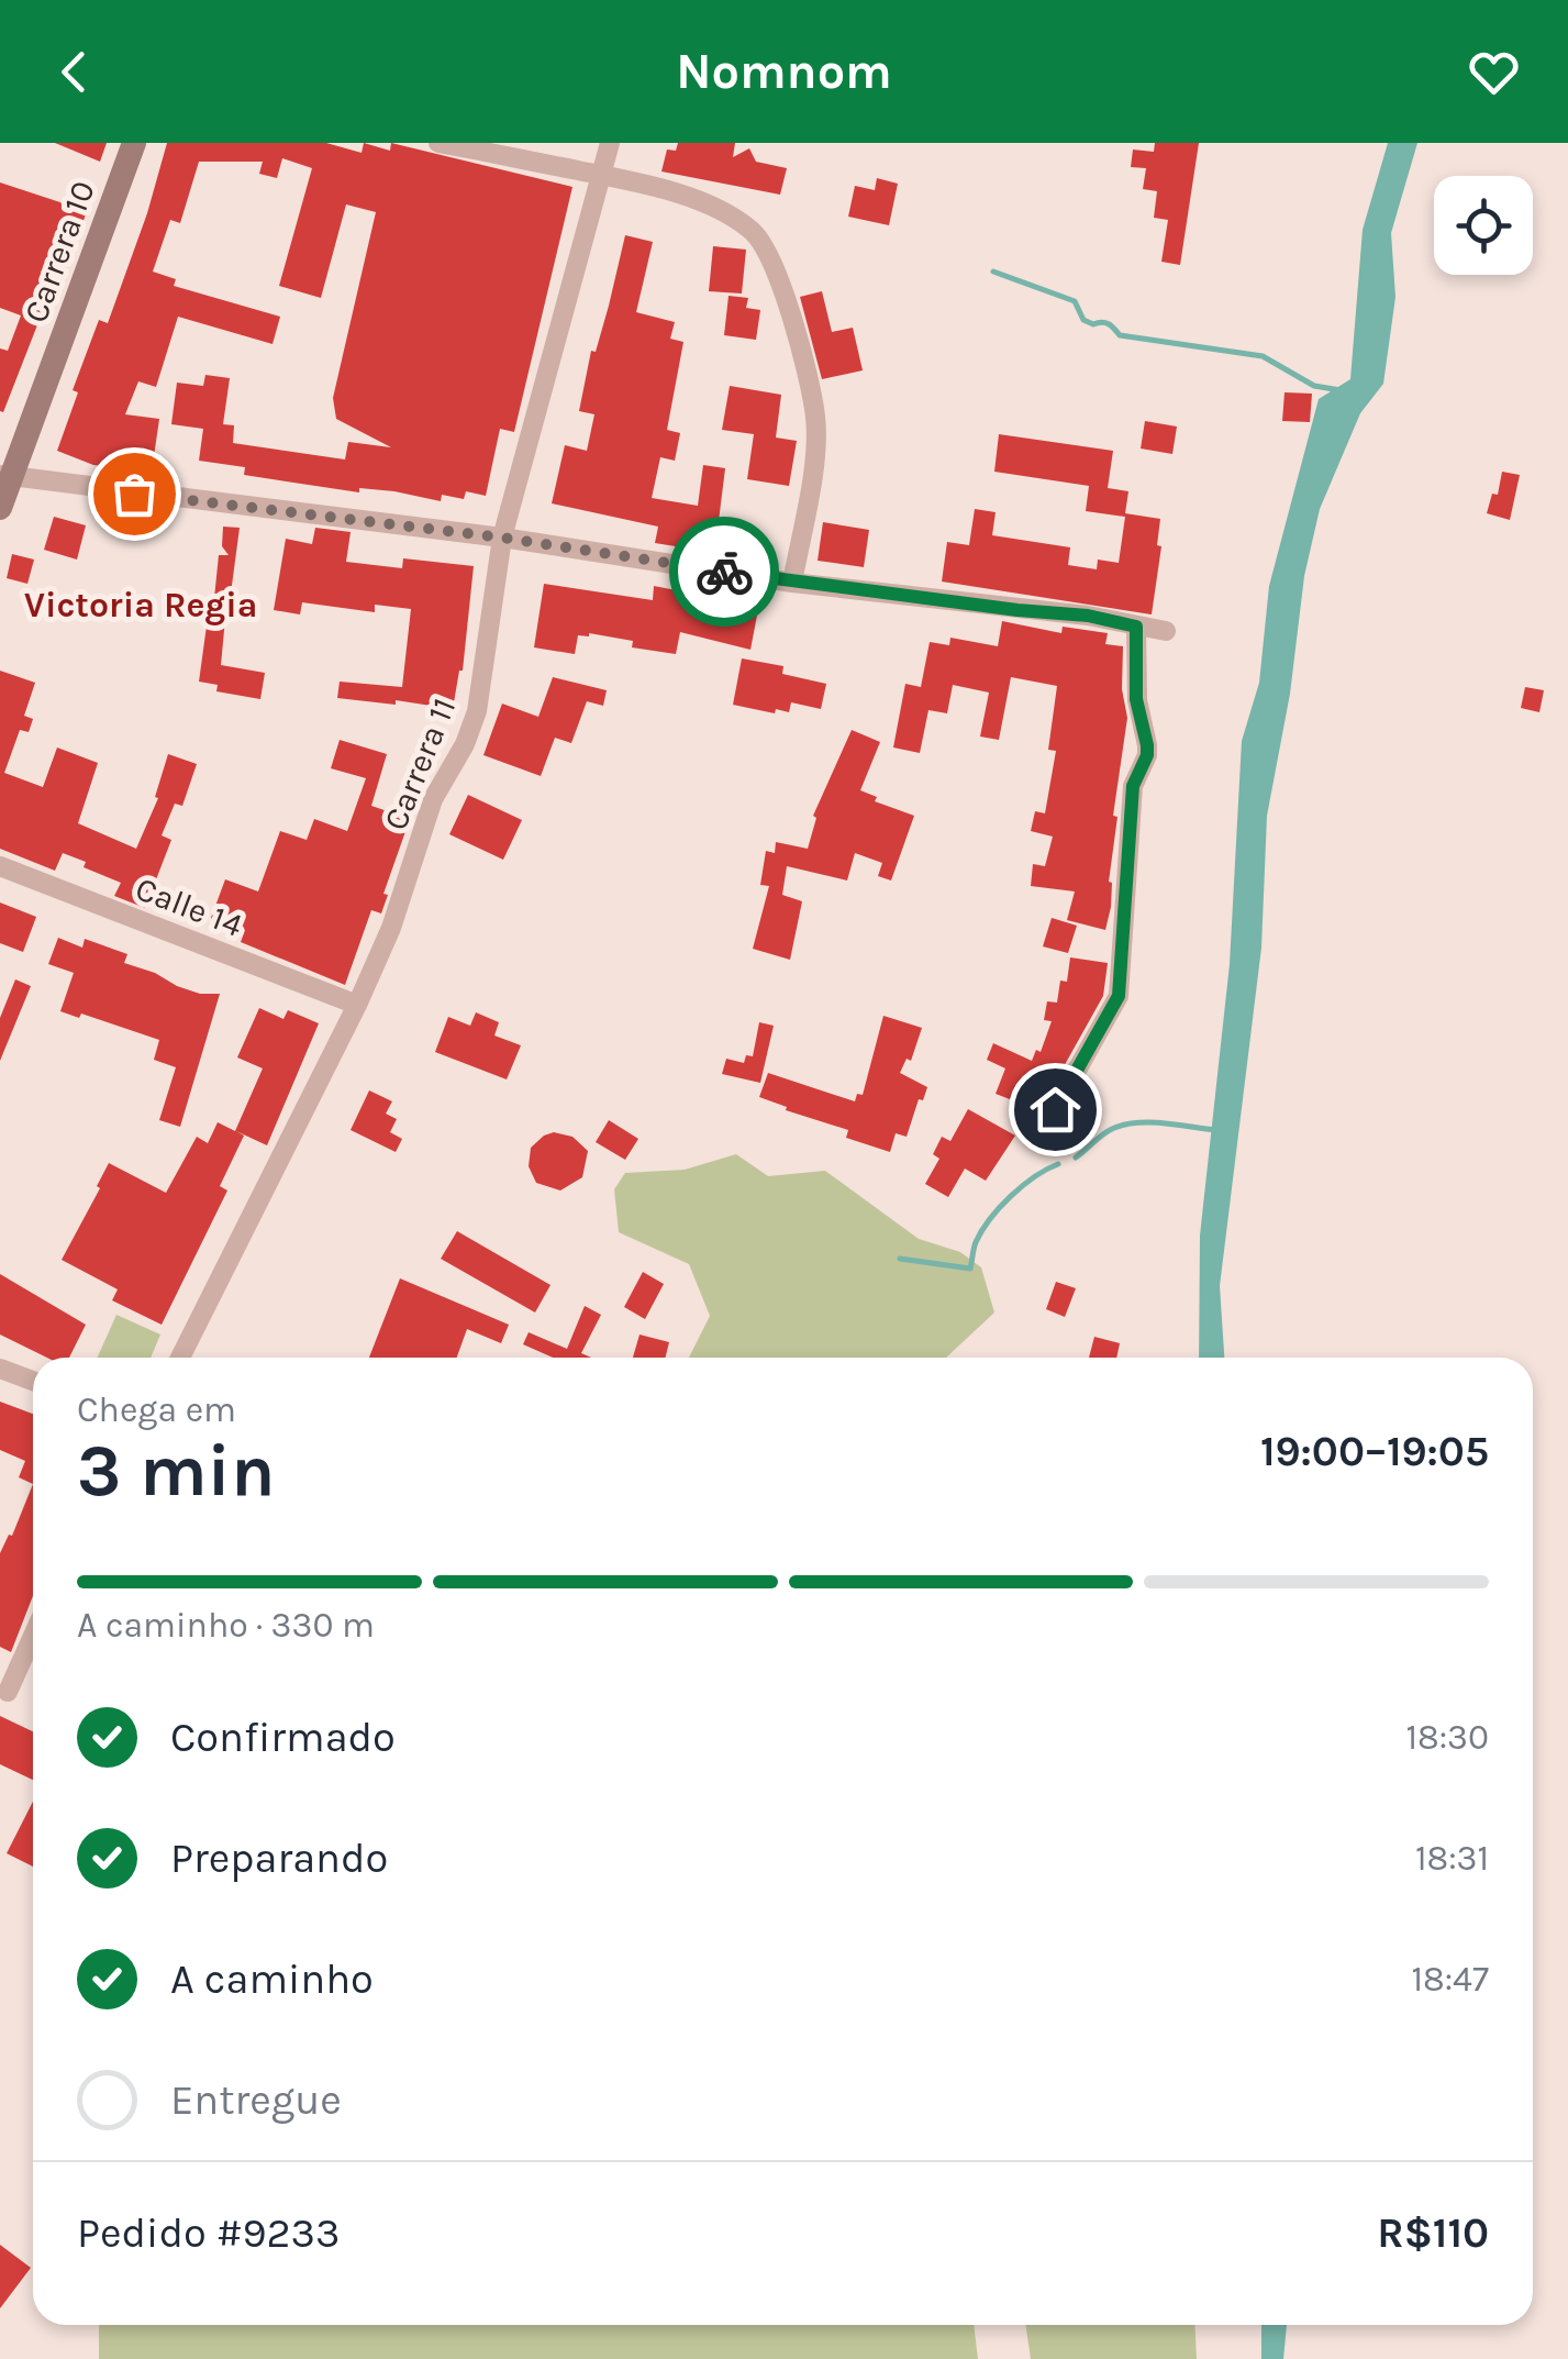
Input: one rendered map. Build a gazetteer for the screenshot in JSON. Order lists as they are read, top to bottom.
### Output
{
  "streets": {
    "main road": ["Carrera 10"],
    "street": ["Carrera 11", "Calle 14"]
  },
  "crossings": [
    ["Carrera 11", "Calle 14"]
  ],
  "districts": ["Victoria Regia"],
  "page": {
    "header": "Nomnom",
    "heading": ["3 min", "Chega em", "19:00–19:05"],
    "panel": ["Pedido #9233", "R$110"],
    "bar": "A caminho · 330 m",
    "list": [
      ["Confirmado", "18:30"],
      ["Preparando", "18:31"],
      ["A caminho", "18:47"],
      "Entregue"
    ]
  }
}
